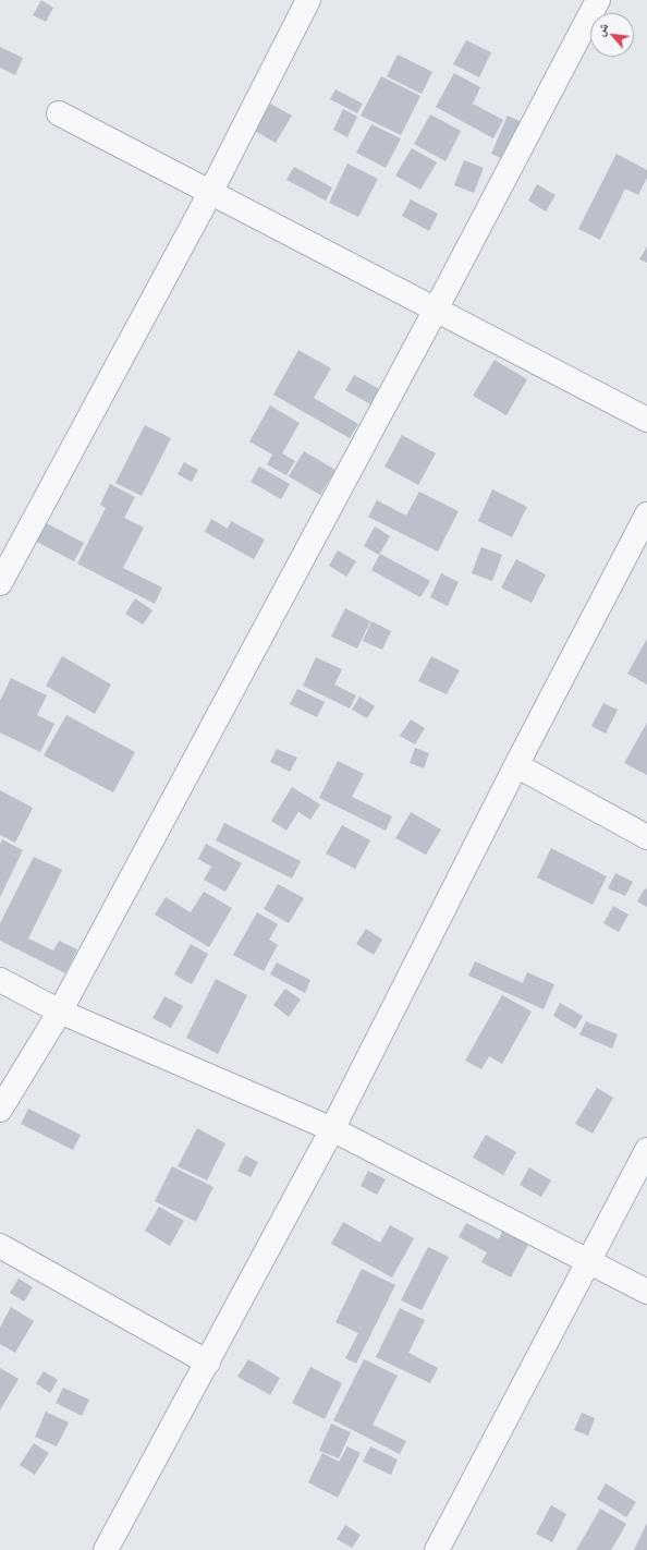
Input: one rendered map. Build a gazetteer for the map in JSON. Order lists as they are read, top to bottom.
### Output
{
  "north": "top left"
}
